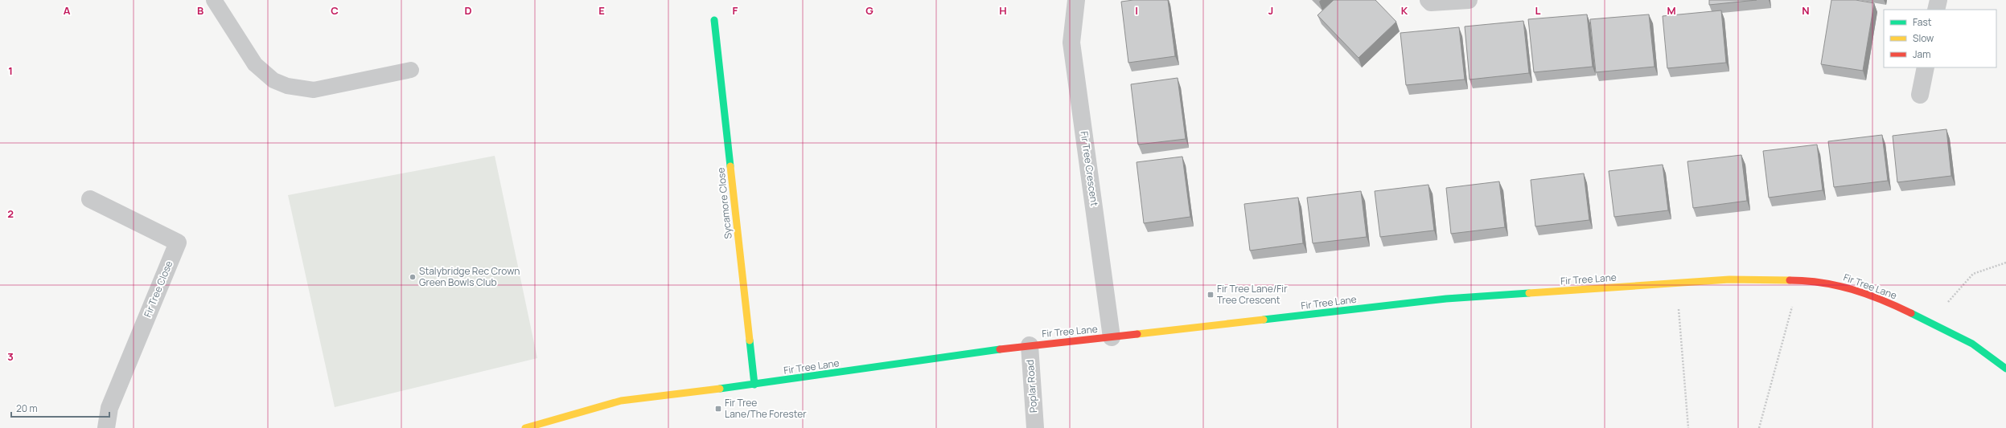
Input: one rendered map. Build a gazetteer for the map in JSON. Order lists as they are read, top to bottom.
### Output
{
  "streets": {
    "street": [
      "Fir Tree Crescent",
      "Sycamore Close",
      "Fir Tree Lane",
      "Fir Tree Close",
      "Poplar Road"
    ]
  },
  "crossings": [
    ["Fir Tree Crescent", "Fir Tree Lane"],
    ["Sycamore Close", "Fir Tree Lane"],
    ["Fir Tree Lane", "Poplar Road"]
  ],
  "places": {
    "other": ["Stalybridge Rec Crown Green Bowls Club"],
    "transit": ["Fir Tree Lane/Fir Tree Crescent", "Fir Tree Lane/The Forester"]
  },
  "legend": ["Fast", "Slow", "Jam"],
  "scale_bar": "20 m",
  "grid": {
    "columns": [
      "A",
      "B",
      "C",
      "D",
      "E",
      "F",
      "G",
      "H",
      "I",
      "J",
      "K",
      "L",
      "M",
      "N"
    ],
    "rows": ["1", "2", "3"]
  }
}
